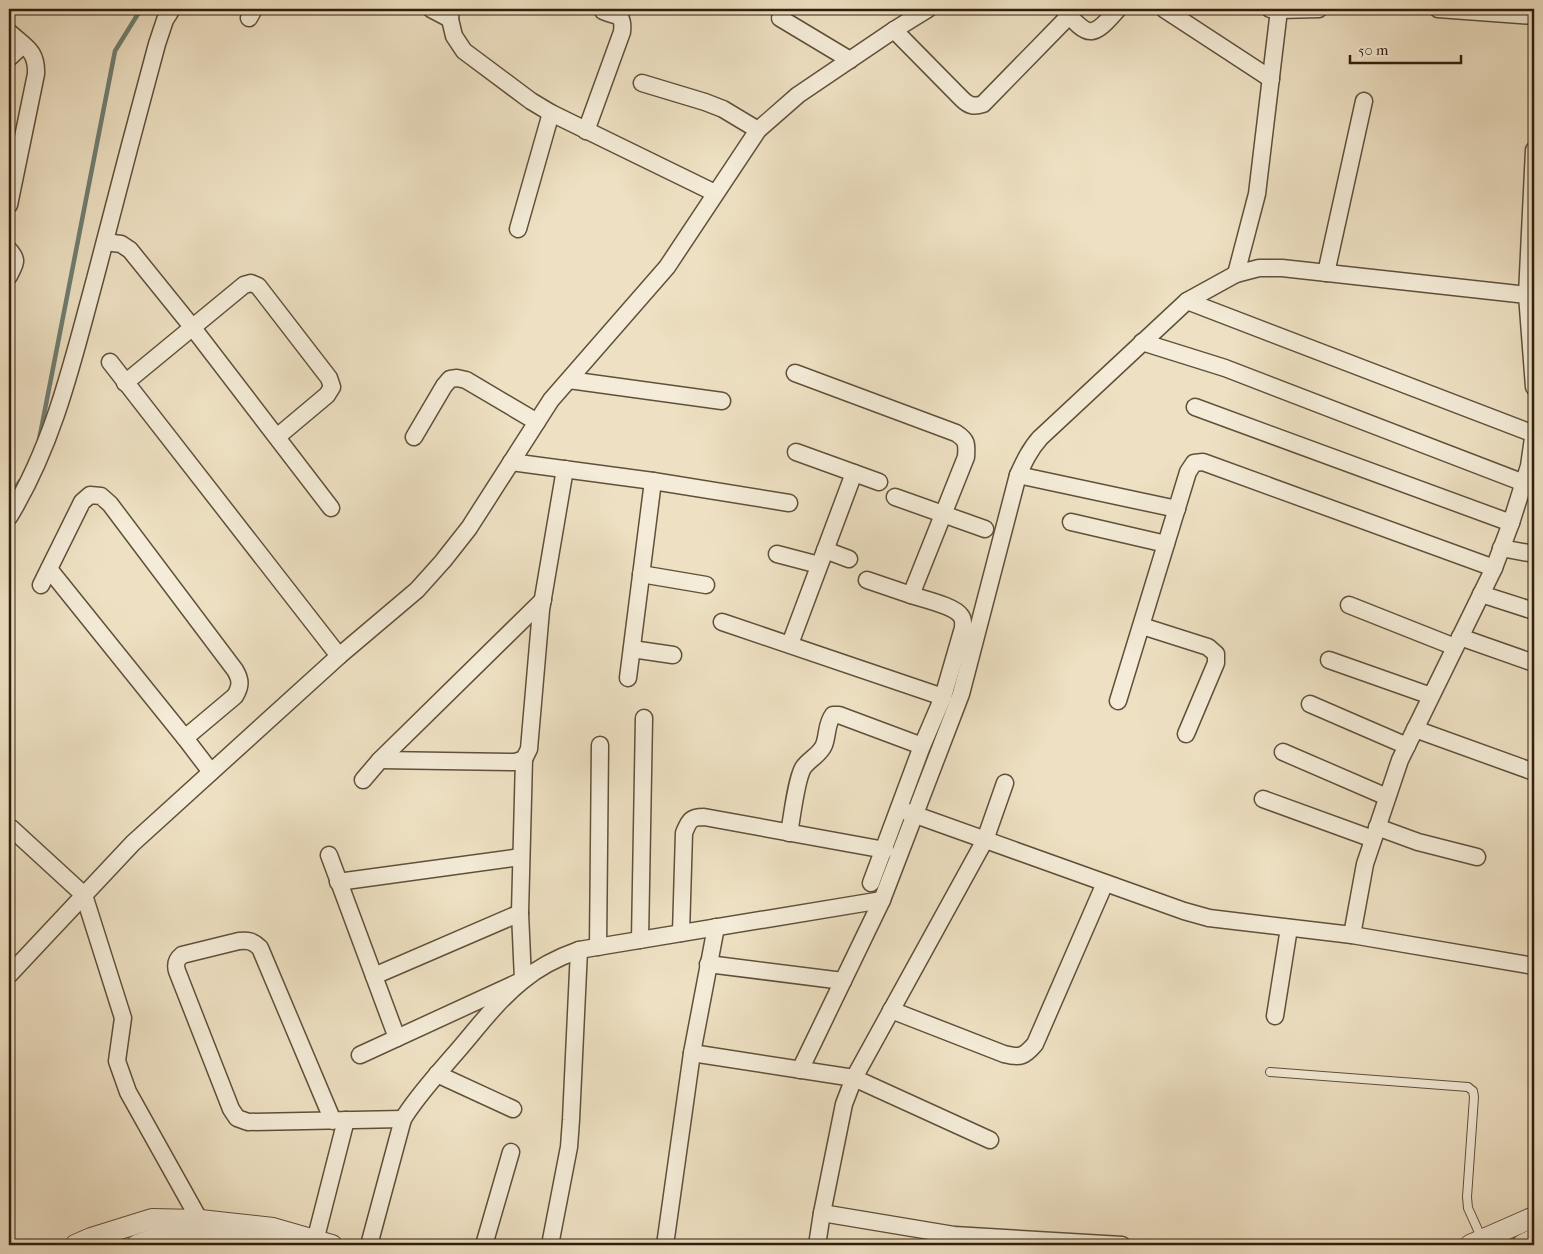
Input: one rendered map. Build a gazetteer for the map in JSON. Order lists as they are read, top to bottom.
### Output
{
  "scale_bar": "50 m"
}
